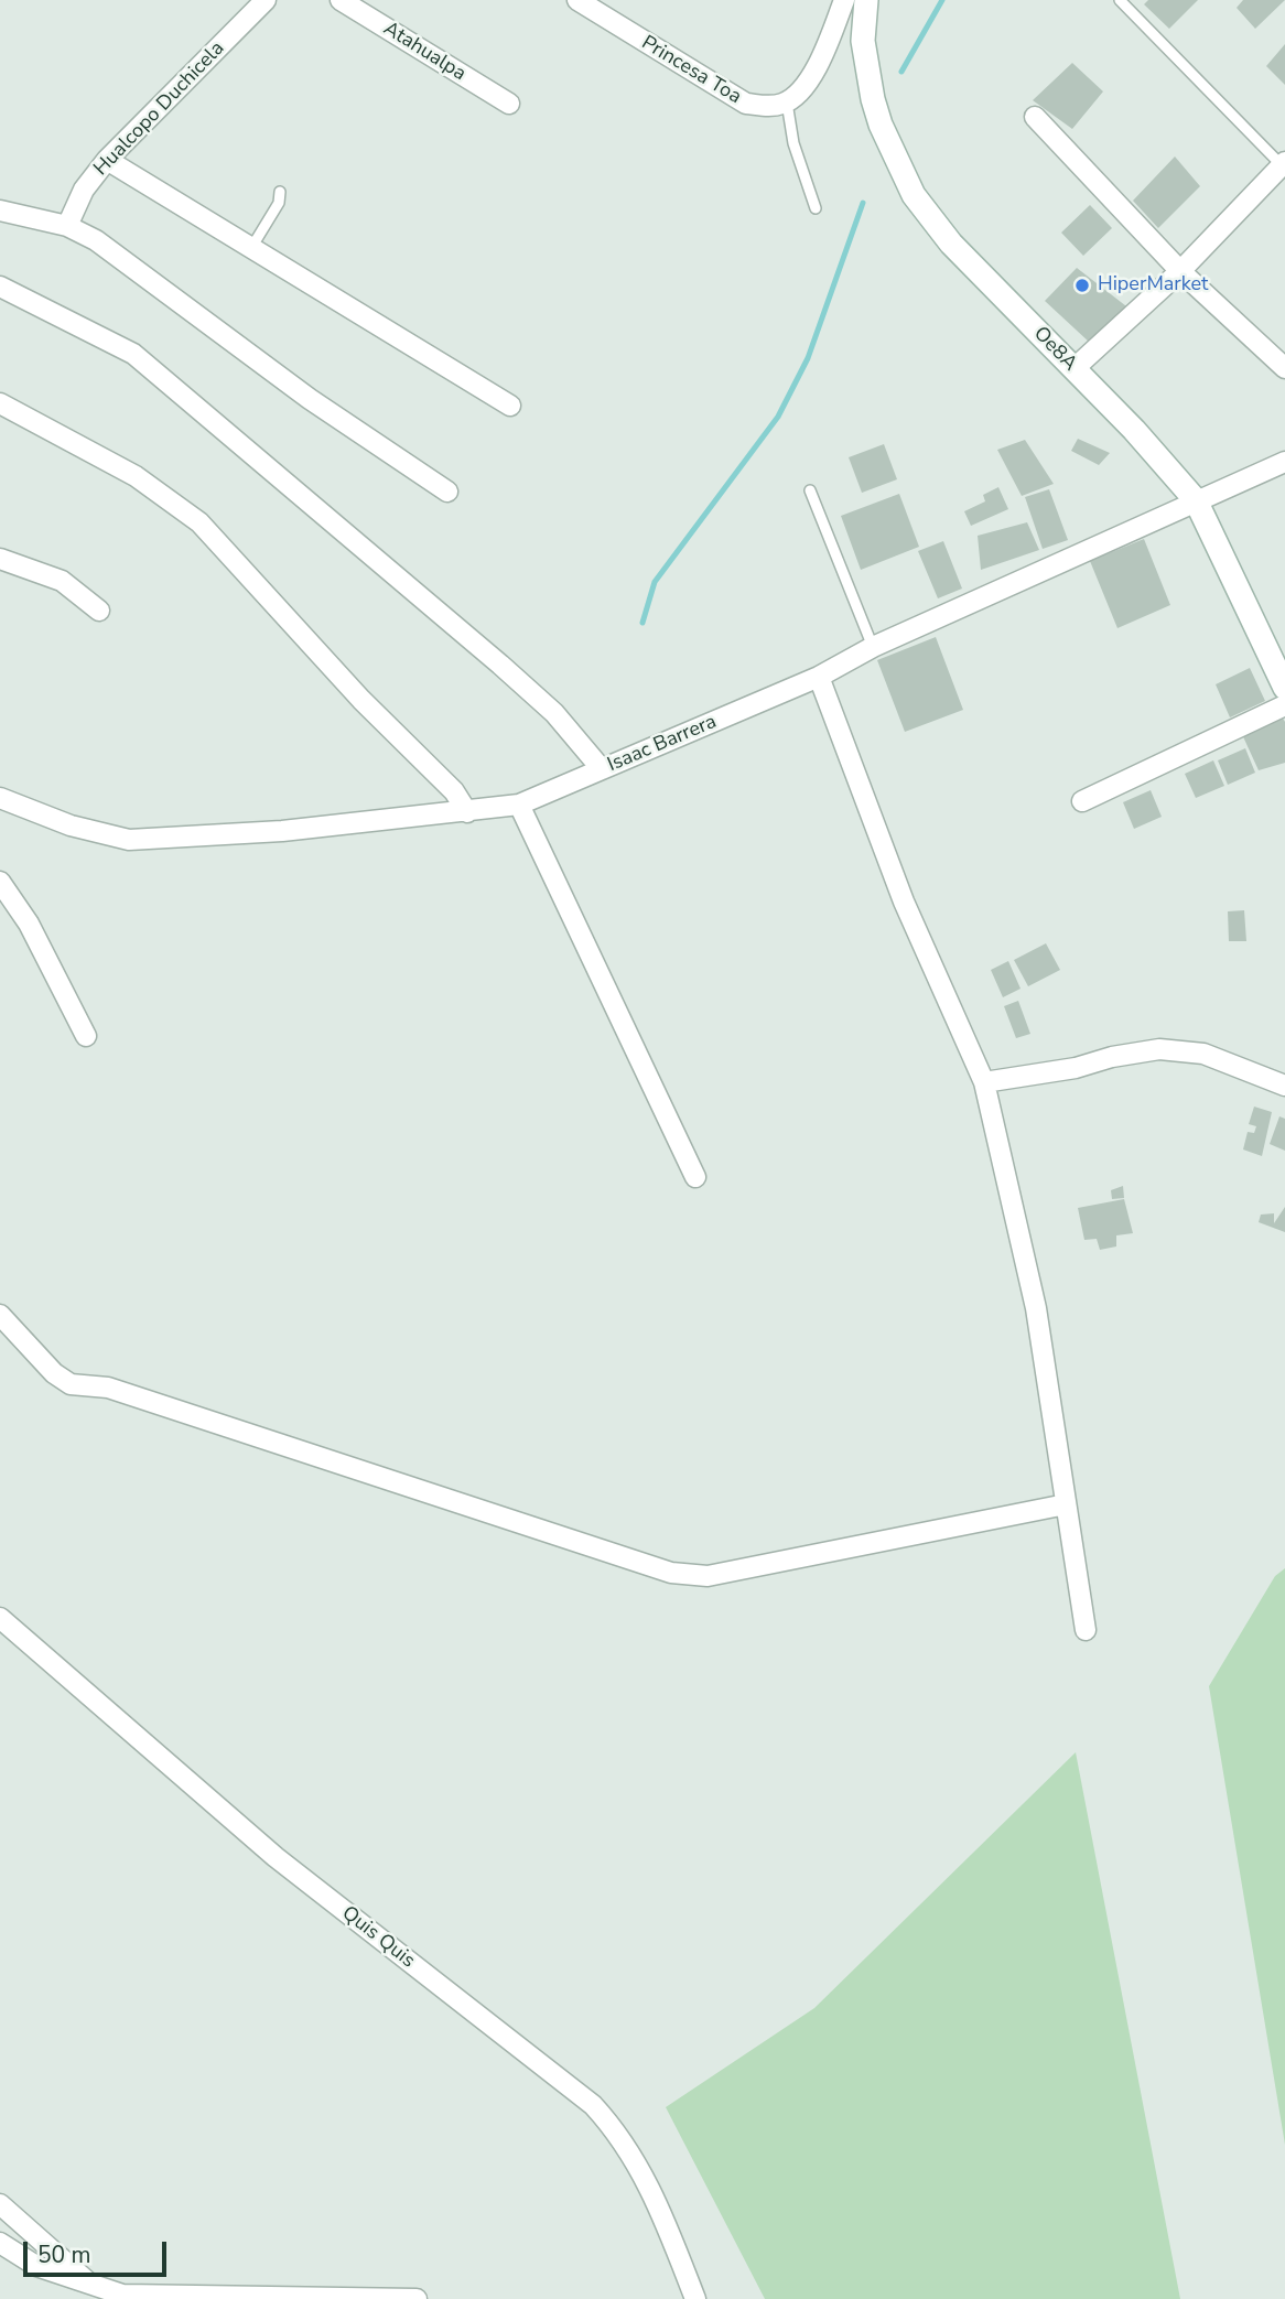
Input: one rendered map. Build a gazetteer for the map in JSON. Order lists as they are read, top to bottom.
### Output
{
  "streets": {
    "street": [
      "Atahualpa",
      "Princesa Toa",
      "Hualcopo Duchicela",
      "Oe8A",
      "Isaac Barrera",
      "Quis Quis"
    ]
  },
  "crossings": [
    ["Oe8A", "Isaac Barrera"]
  ],
  "places": ["HiperMarket"],
  "scale_bar": "50 m"
}
